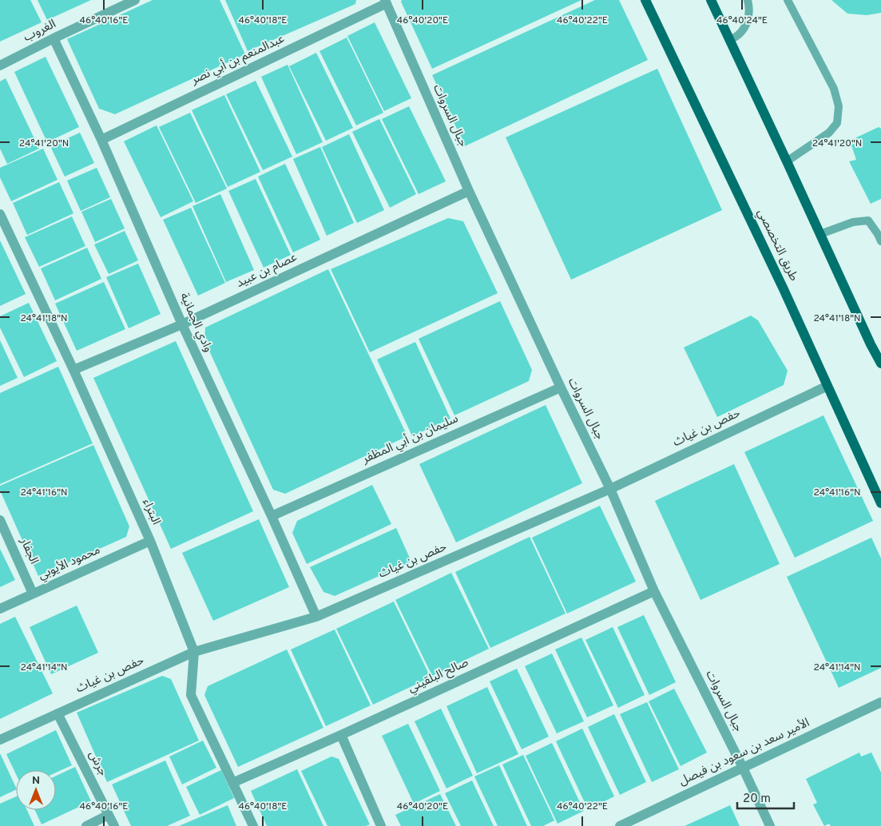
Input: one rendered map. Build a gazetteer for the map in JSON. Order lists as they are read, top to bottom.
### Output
{
  "streets": {
    "main road": ["طريق التخصصي"],
    "street": [
      "الغروب",
      "عبدالمنعم بن أبي نصر",
      "جبال السروات",
      "عصام بن عبيد",
      "وادي الجمانية",
      "حفص بن غياث",
      "سليمان بن أبي المظفر",
      "البتراء",
      "الجفار",
      "محمود الأيوبي",
      "صالح البلقيني",
      "الأمير سعد بن سعود بن فيصل",
      "جرش"
    ]
  },
  "crossings": [
    ["الغروب", "وادي الجمانية"],
    ["عبدالمنعم بن أبي نصر", "جبال السروات"],
    ["عبدالمنعم بن أبي نصر", "وادي الجمانية"],
    ["جبال السروات", "عصام بن عبيد"],
    ["جبال السروات", "حفص بن غياث"],
    ["جبال السروات", "سليمان بن أبي المظفر"],
    ["جبال السروات", "صالح البلقيني"],
    ["جبال السروات", "الأمير سعد بن سعود بن فيصل"],
    ["طريق التخصصي", "حفص بن غياث"],
    ["عصام بن عبيد", "وادي الجمانية"],
    ["عصام بن عبيد", "البتراء"],
    ["وادي الجمانية", "حفص بن غياث"],
    ["وادي الجمانية", "سليمان بن أبي المظفر"],
    ["حفص بن غياث", "البتراء"],
    ["حفص بن غياث", "جرش"],
    ["البتراء", "محمود الأيوبي"],
    ["البتراء", "صالح البلقيني"],
    ["الجفار", "محمود الأيوبي"]
  ],
  "scale_bar": "20 m",
  "north": "top",
  "coordinates": [
    "46°40'16\"E",
    "46°40'18\"E",
    "46°40'20\"E",
    "46°40'22\"E",
    "46°40'24\"E",
    "24°41'20\"N",
    "24°41'18\"N",
    "24°41'16\"N",
    "24°41'14\"N"
  ]
}
